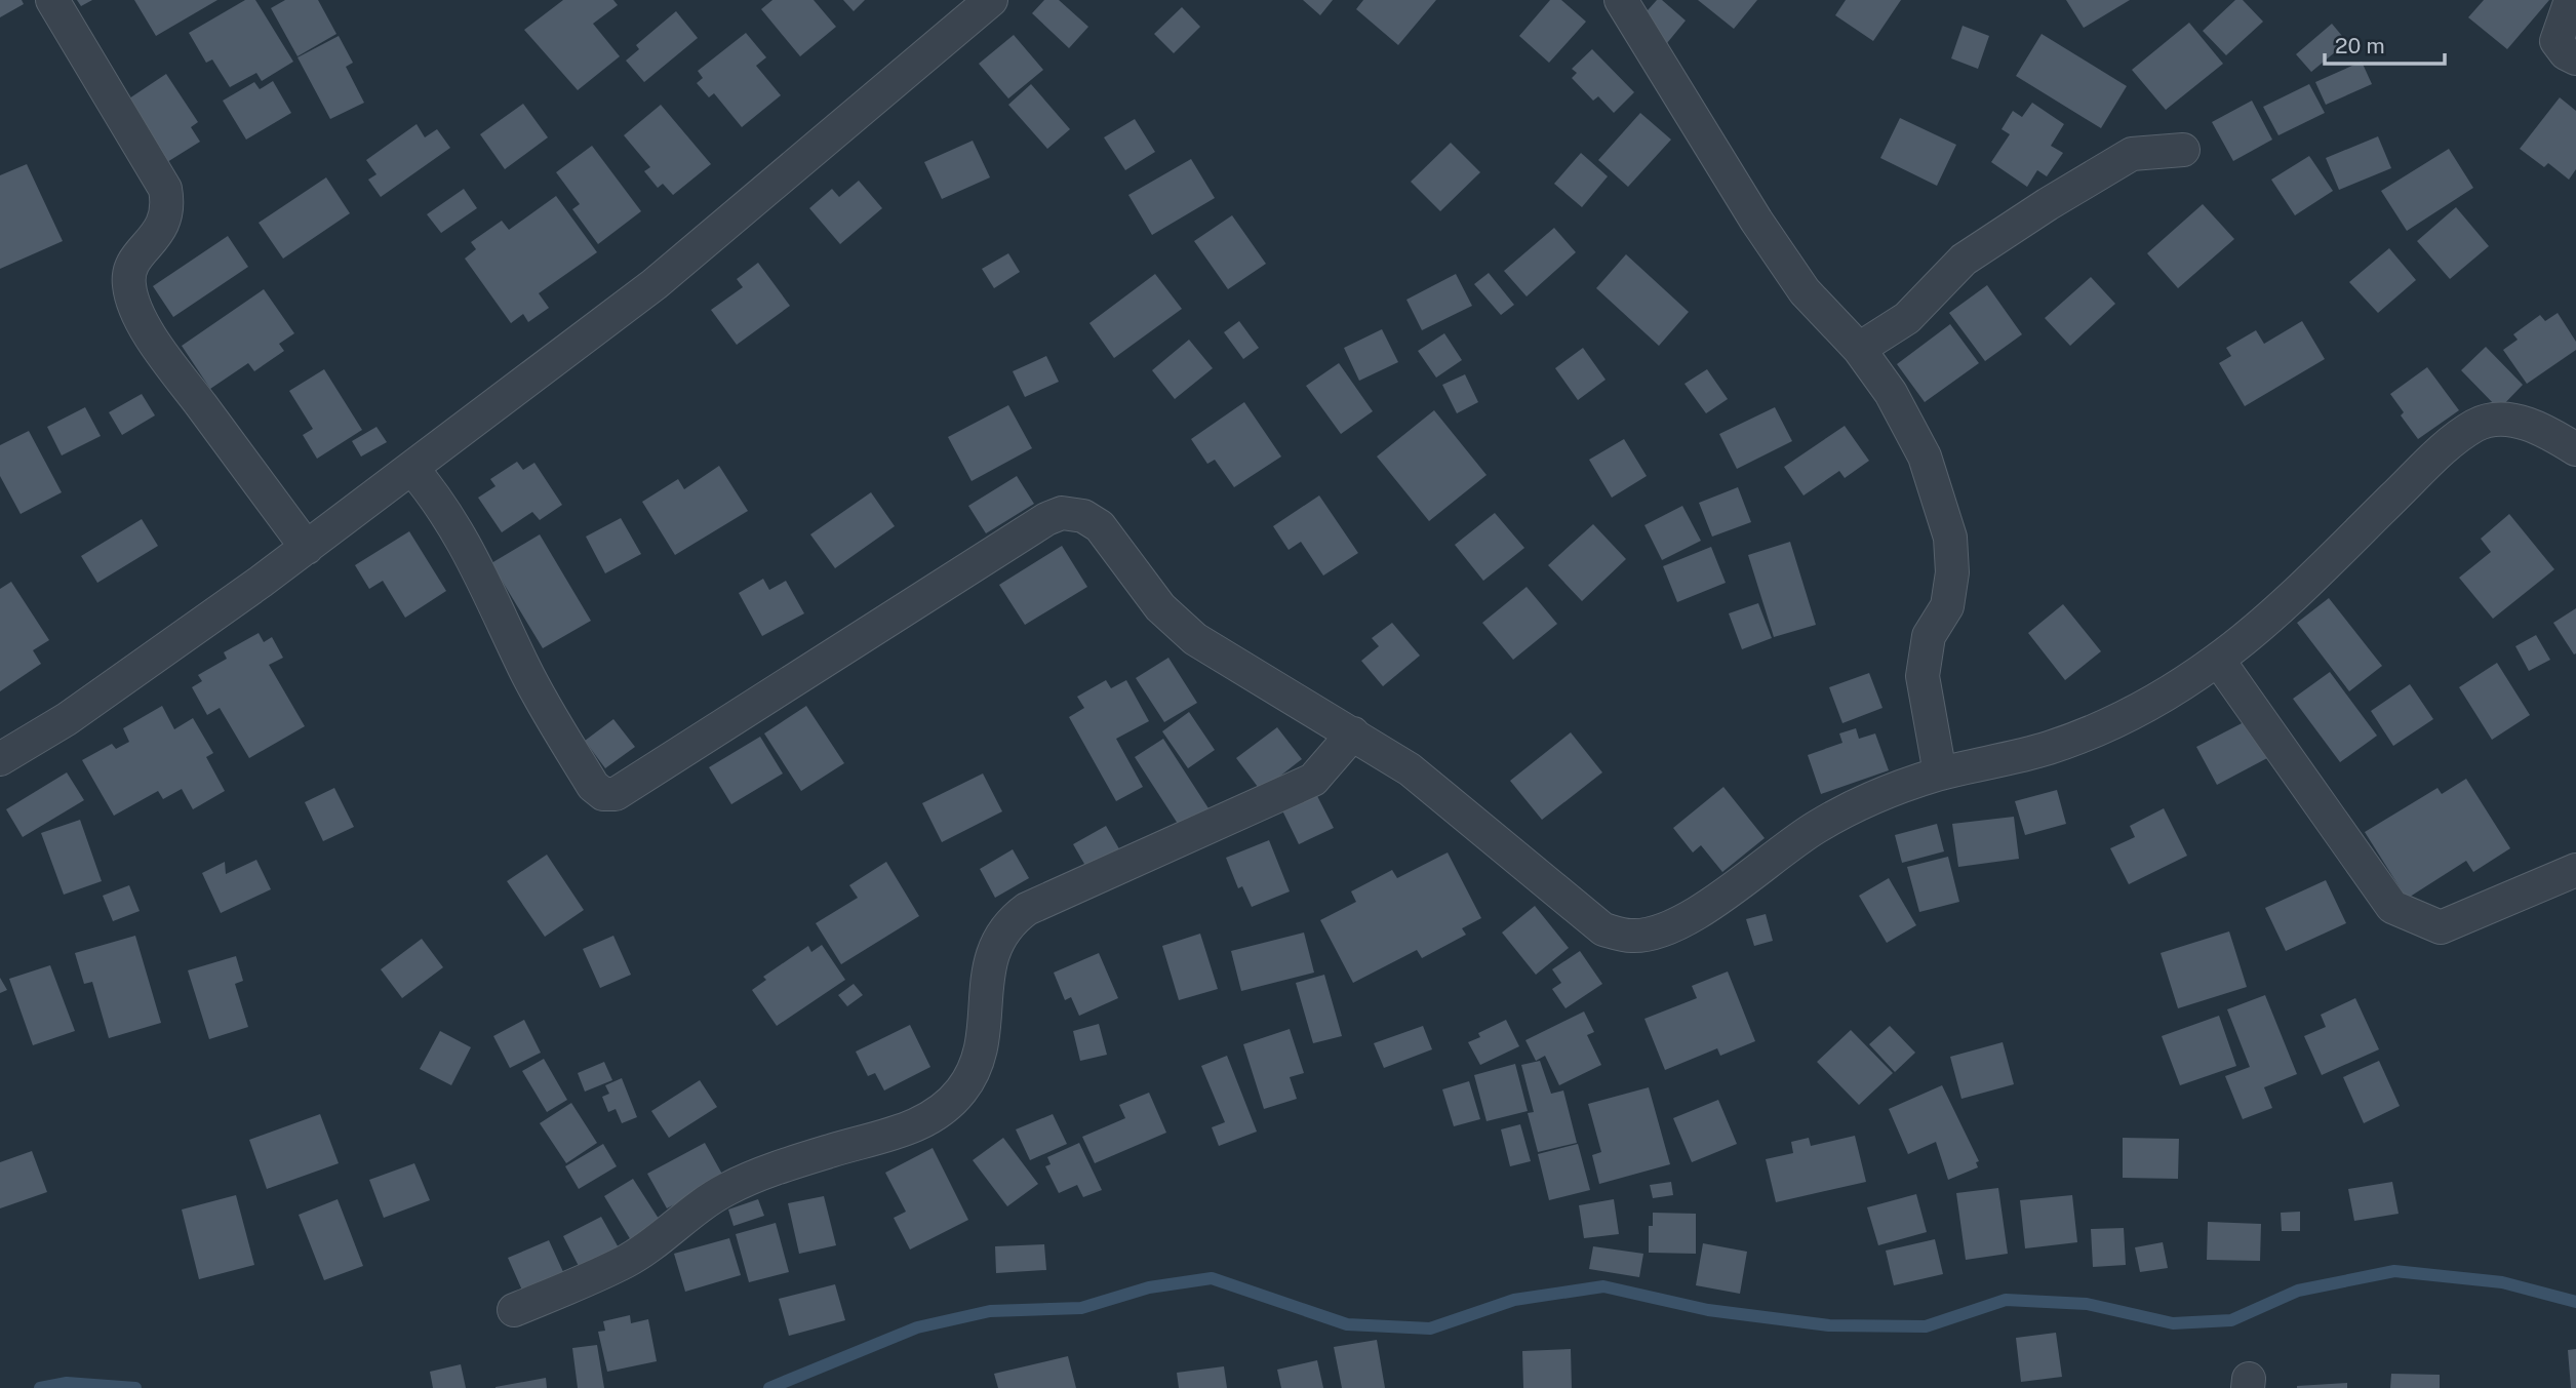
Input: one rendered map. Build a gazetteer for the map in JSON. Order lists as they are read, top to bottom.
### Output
{
  "scale_bar": "20 m"
}
